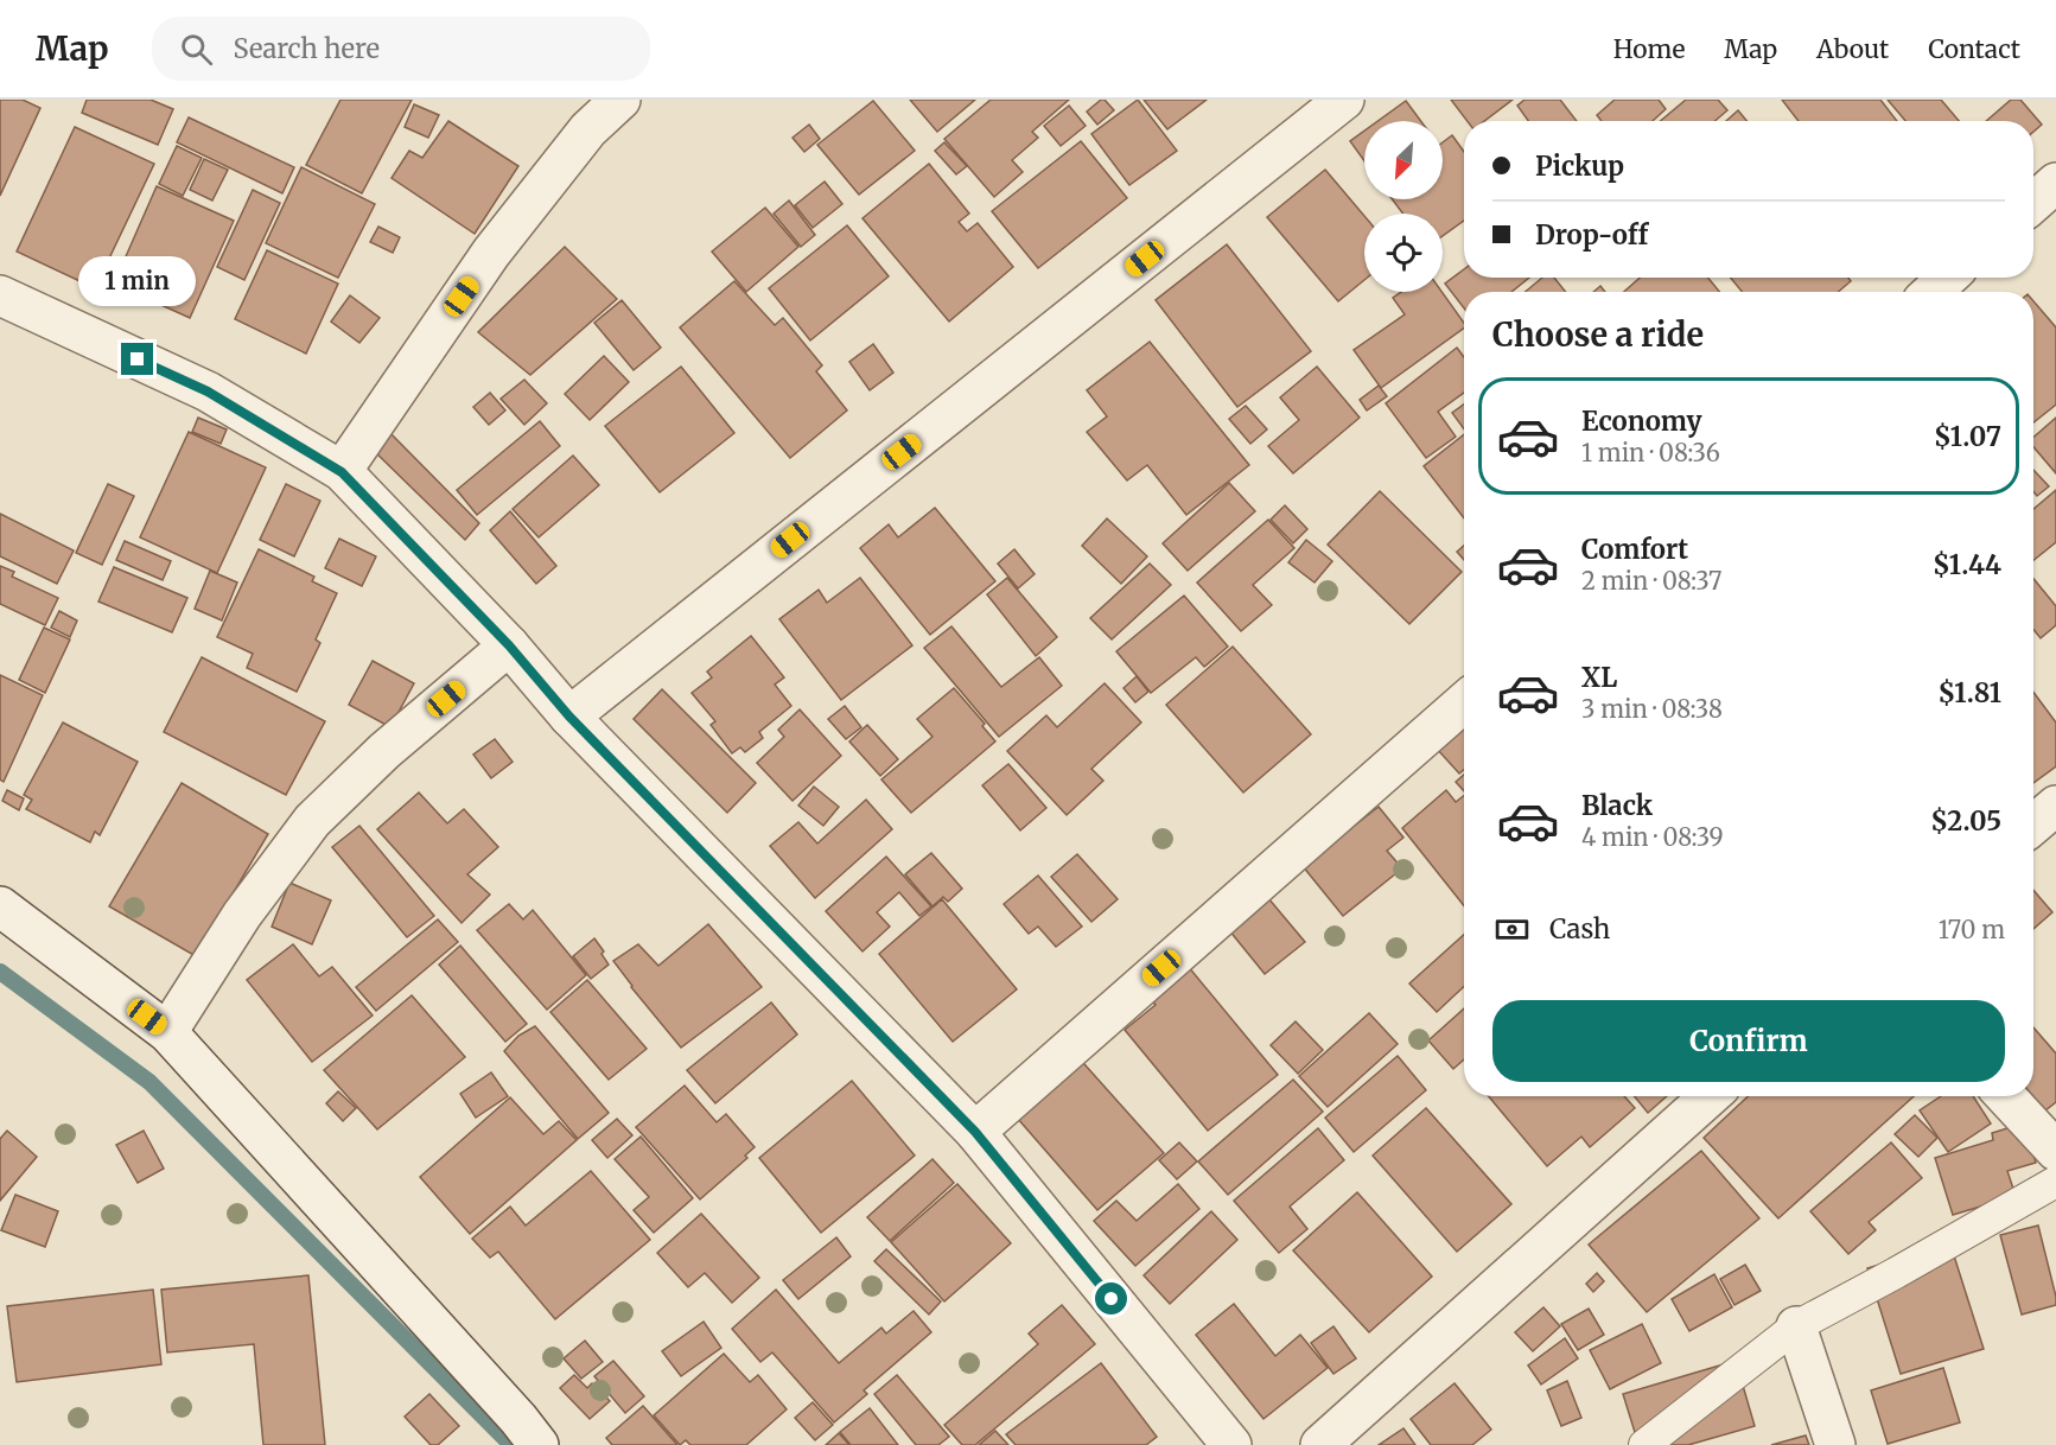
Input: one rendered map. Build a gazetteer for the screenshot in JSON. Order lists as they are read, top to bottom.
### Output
{
  "north": "bottom left",
  "page": {
    "header": "Map",
    "search": "Search here",
    "nav": [
      "Home",
      "Map",
      "About",
      "Contact"
    ],
    "banner": ["Pickup", "Drop-off"],
    "bubble": "1 min",
    "heading": "Choose a ride",
    "list": [
      {
        "name": "Economy",
        "note": "1 min · 08:36",
        "value": "$1.07"
      },
      {
        "name": "Comfort",
        "note": "2 min · 08:37",
        "value": "$1.44"
      },
      {
        "name": "XL",
        "note": "3 min · 08:38",
        "value": "$1.81"
      },
      {
        "name": "Black",
        "note": "4 min · 08:39",
        "value": "$2.05"
      }
    ],
    "pay": ["Cash", "170 m"],
    "buttons": "Confirm"
  }
}
